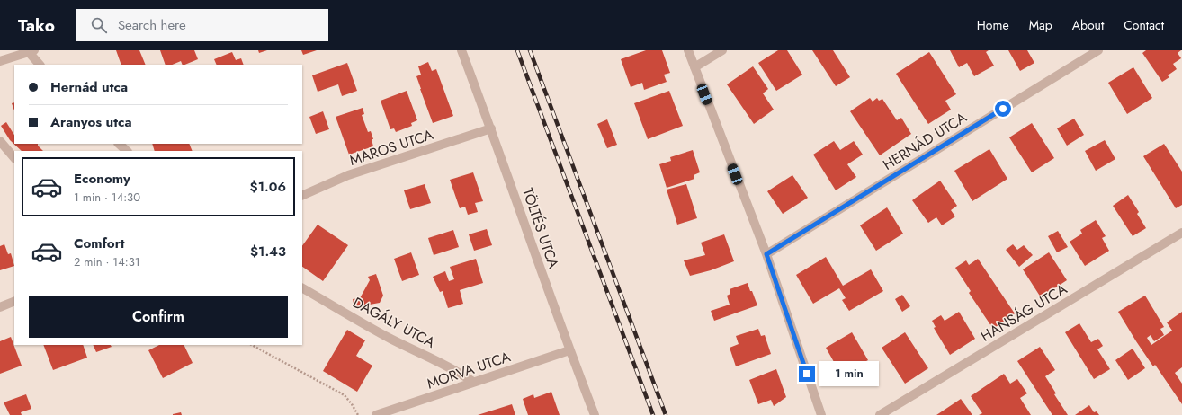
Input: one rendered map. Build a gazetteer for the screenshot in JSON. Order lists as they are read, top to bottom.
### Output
{
  "streets": {
    "street": [
      "HERNÁD UTCA",
      "MAROS UTCA",
      "TÖLTÉS UTCA",
      "HANSÁG UTCA",
      "DAGÁLY UTCA",
      "MORVA UTCA"
    ]
  },
  "crossings": [
    ["MAROS UTCA", "TÖLTÉS UTCA"],
    ["TÖLTÉS UTCA", "MORVA UTCA"],
    ["DAGÁLY UTCA", "MORVA UTCA"]
  ],
  "page": {
    "header": "Tako",
    "search": "Search here",
    "nav": [
      "Home",
      "Map",
      "About",
      "Contact"
    ],
    "banner": ["Hernád utca", "Aranyos utca"],
    "list": [
      {
        "name": "Economy",
        "note": "1 min · 14:30",
        "value": "$1.06"
      },
      {
        "name": "Comfort",
        "note": "2 min · 14:31",
        "value": "$1.43"
      }
    ],
    "buttons": "Confirm",
    "bubble": "1 min"
  }
}
